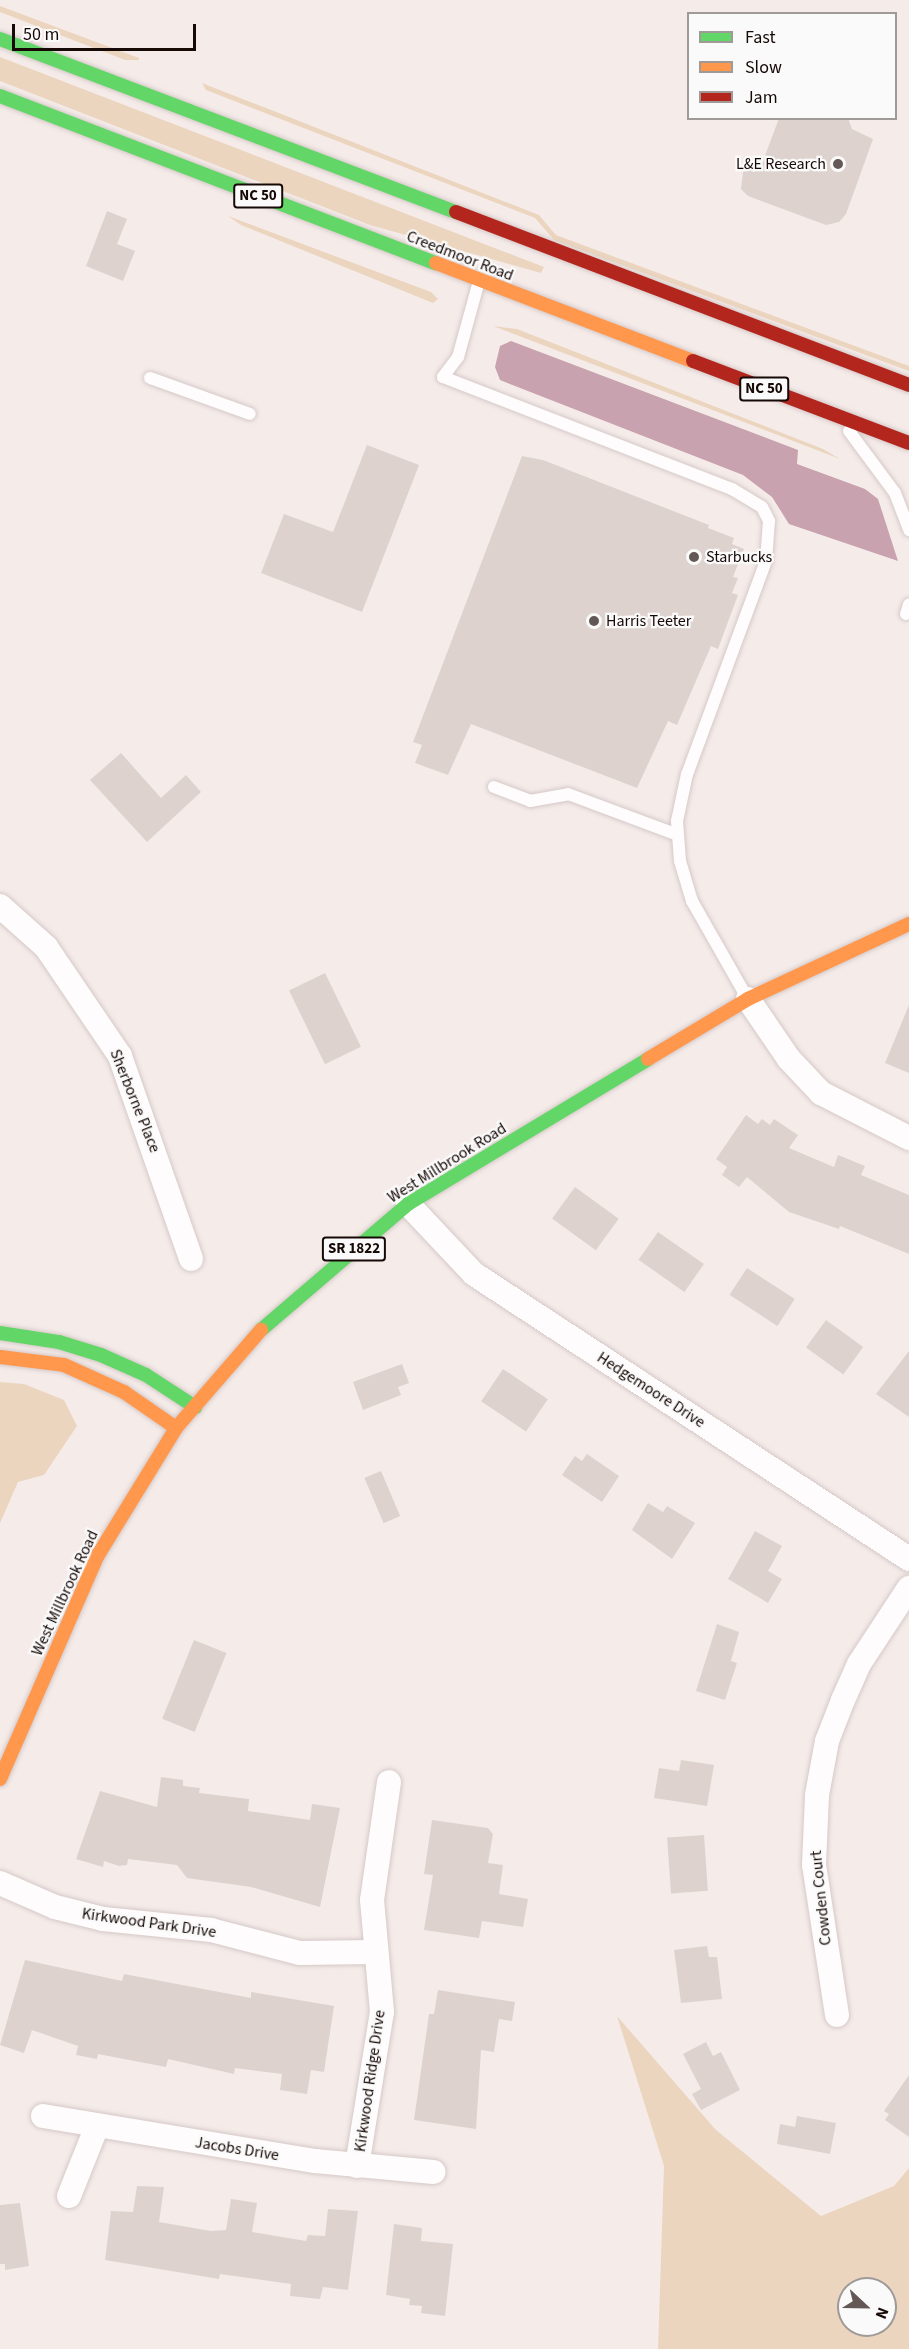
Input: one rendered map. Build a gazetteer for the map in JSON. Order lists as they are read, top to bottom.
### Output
{
  "streets": {
    "main road": [
      "NC 50",
      "Creedmoor Road",
      "West Millbrook Road",
      "SR 1822"
    ],
    "street": [
      "Sherborne Place",
      "Hedgemoore Drive",
      "Cowden Court",
      "Kirkwood Park Drive",
      "Kirkwood Ridge Drive",
      "Jacobs Drive"
    ]
  },
  "crossings": [
    ["West Millbrook Road", "Hedgemoore Drive"],
    ["Kirkwood Park Drive", "Kirkwood Ridge Drive"],
    ["Kirkwood Ridge Drive", "Jacobs Drive"]
  ],
  "places": ["L&E Research", "Starbucks", "Harris Teeter"],
  "legend": ["Fast", "Slow", "Jam"],
  "scale_bar": "50 m",
  "north": "right"
}
